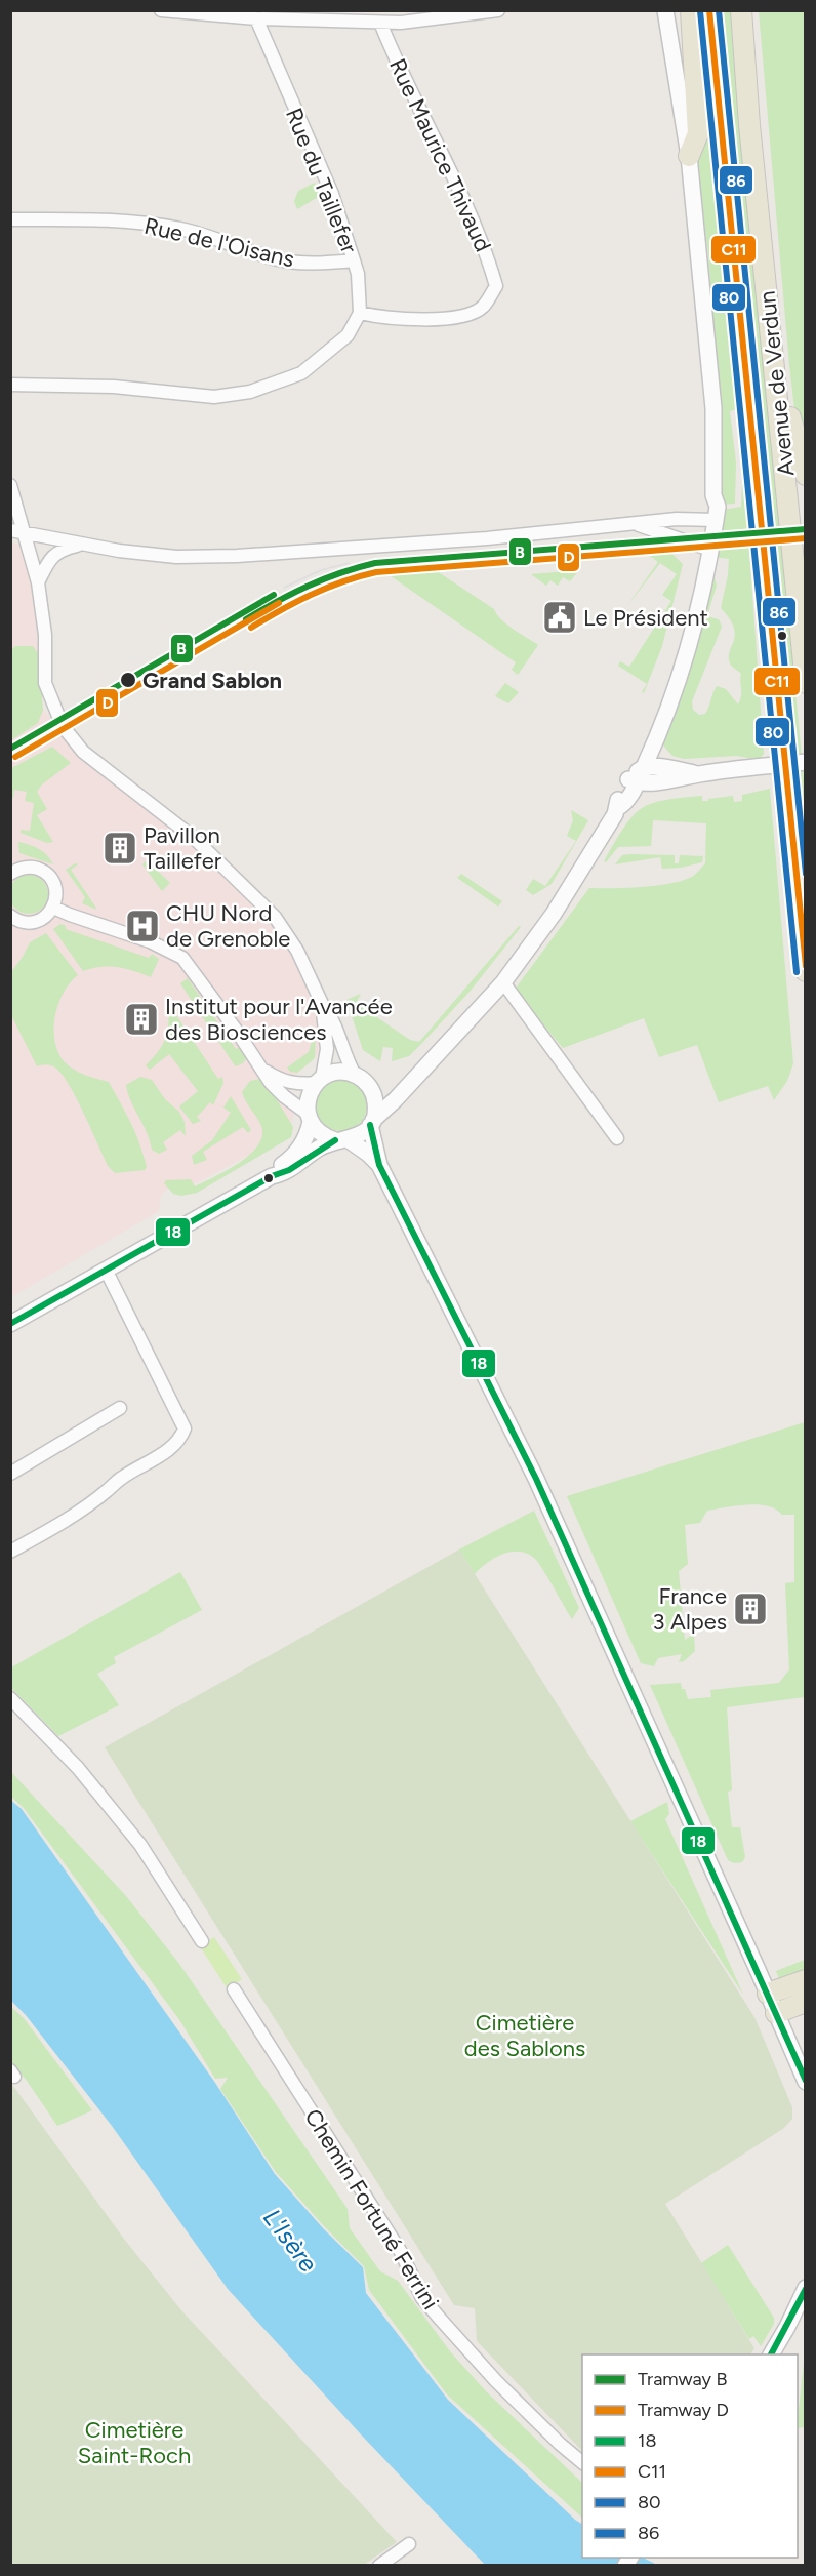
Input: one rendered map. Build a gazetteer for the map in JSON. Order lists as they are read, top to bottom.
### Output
{
  "streets": {
    "main road": ["Avenue de Verdun"],
    "street": [
      "Rue Maurice Thivaud",
      "Rue du Taillefer",
      "Rue de l'Oisans",
      "Chemin Fortuné Ferrini"
    ]
  },
  "crossings": [
    ["Rue Maurice Thivaud", "Rue du Taillefer"],
    ["Rue du Taillefer", "Rue de l'Oisans"]
  ],
  "water": ["L'Isère"],
  "parks": ["Cimetière des Sablons", "Cimetière Saint-Roch"],
  "places": {
    "public building": ["Le Président"],
    "other": ["Grand Sablon"],
    "building": ["Pavillon Taillefer", "Institut pour l'Avancée des Biosciences", "France 3 Alpes"],
    "hospital": ["CHU Nord de Grenoble"]
  },
  "lines": [
    "transit line C11",
    "transit line 86",
    "transit line 80",
    "tram line B",
    "tram line D",
    "transit line 18"
  ],
  "legend": [
    "Tramway B",
    "Tramway D",
    "18",
    "C11",
    "80",
    "86"
  ]
}
